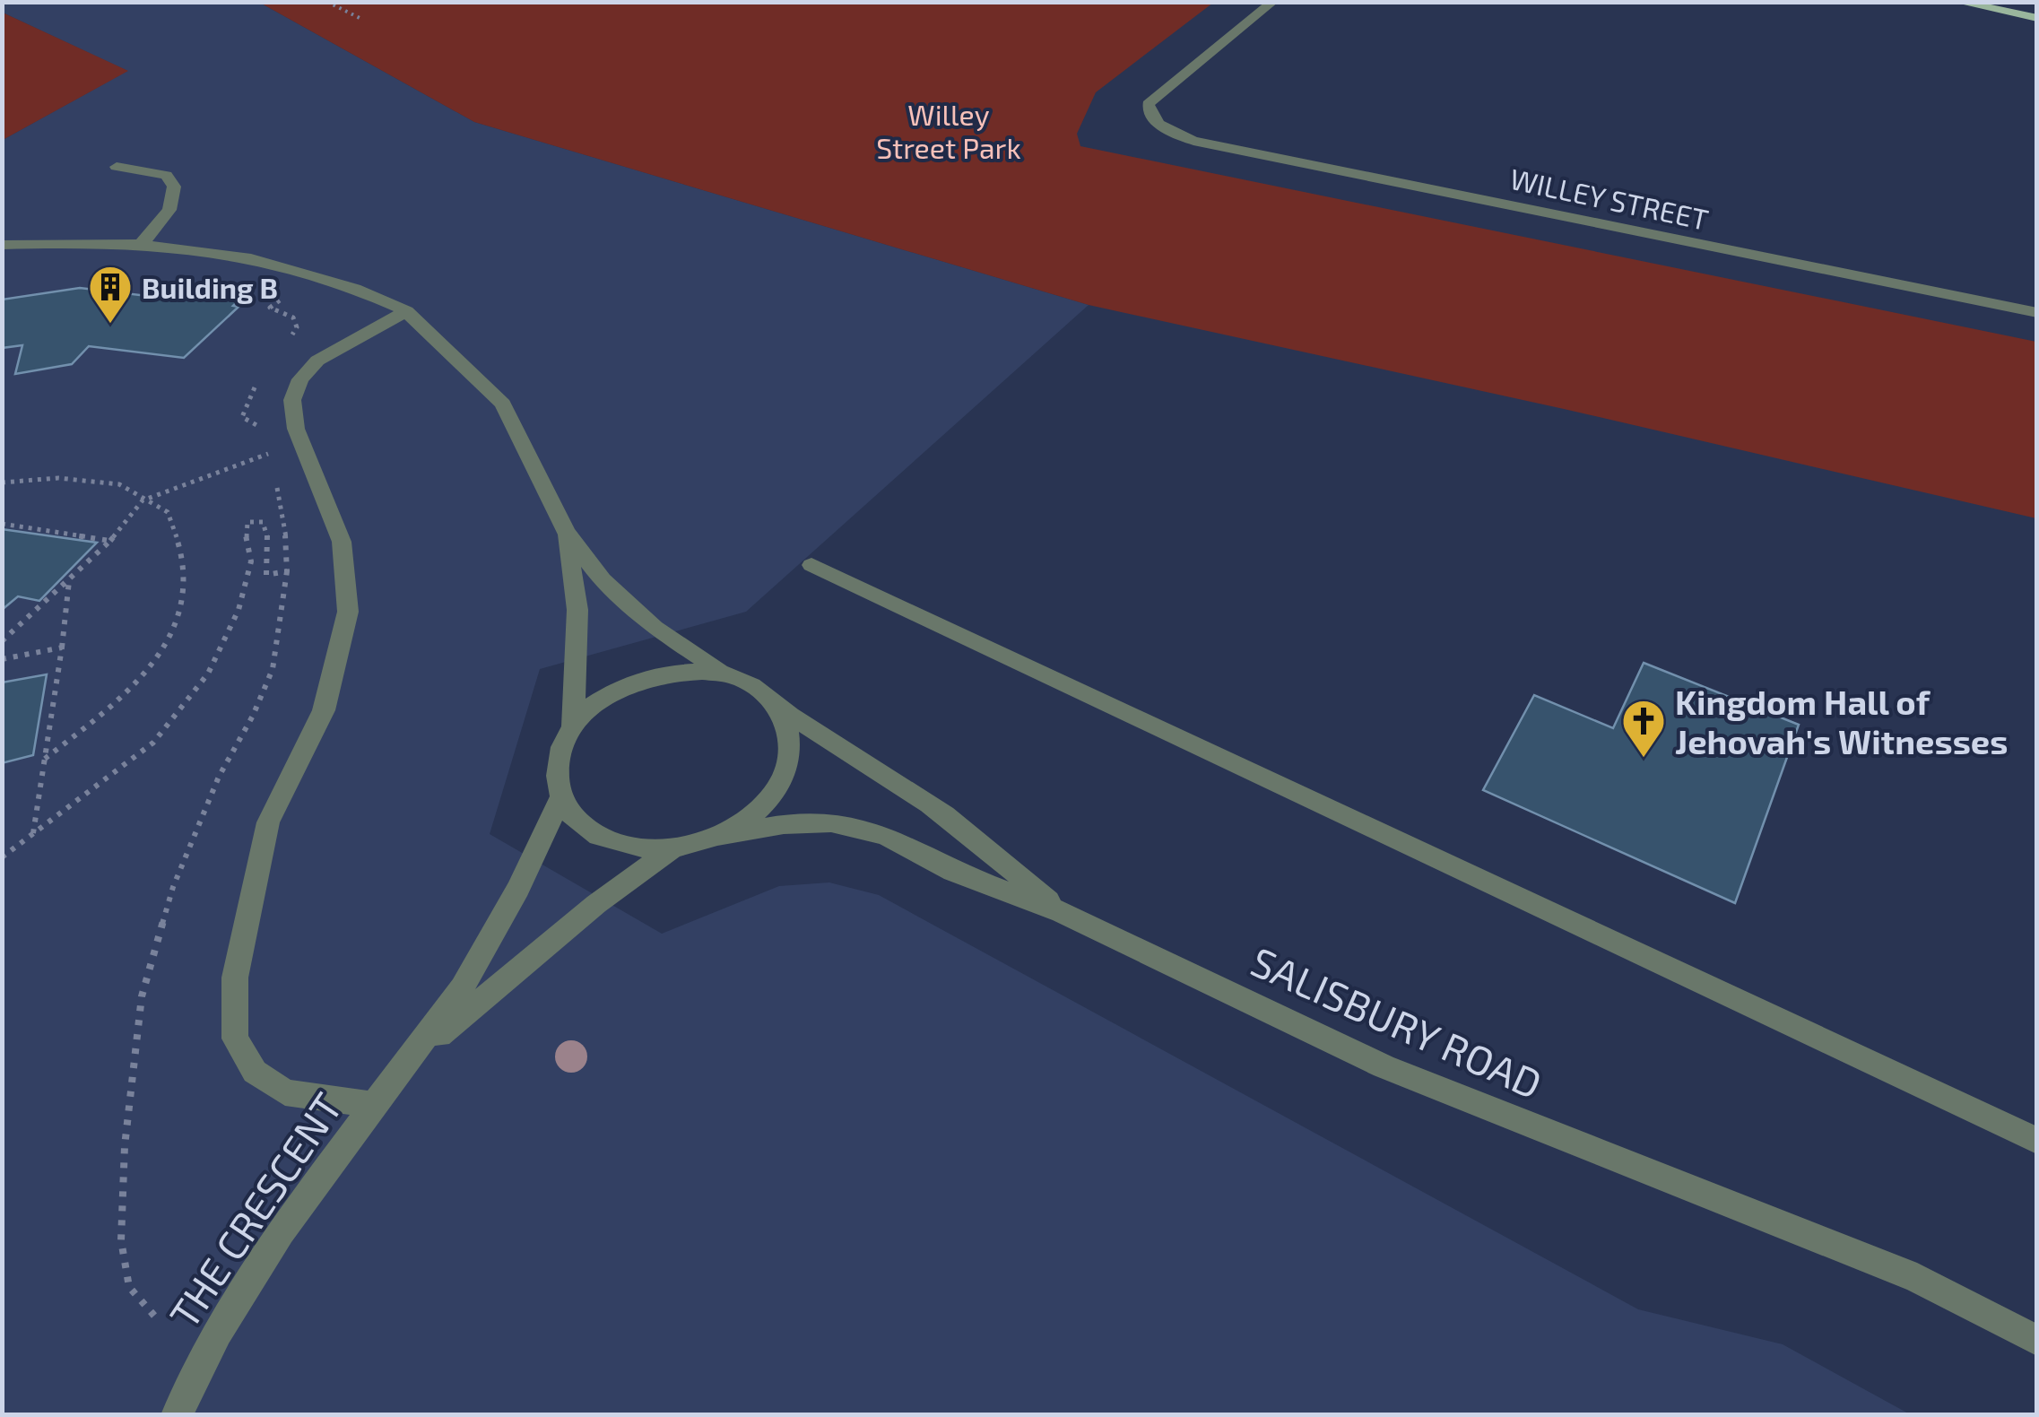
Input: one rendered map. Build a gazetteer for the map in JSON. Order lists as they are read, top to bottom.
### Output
{
  "streets": {
    "street": ["WILLEY STREET", "SALISBURY ROAD", "THE CRESCENT"]
  },
  "crossings": [
    ["SALISBURY ROAD", "THE CRESCENT"]
  ],
  "parks": ["Willey Street Park"],
  "places": {
    "building": ["Building B"],
    "church": ["Kingdom Hall of Jehovah's Witnesses"]
  }
}
